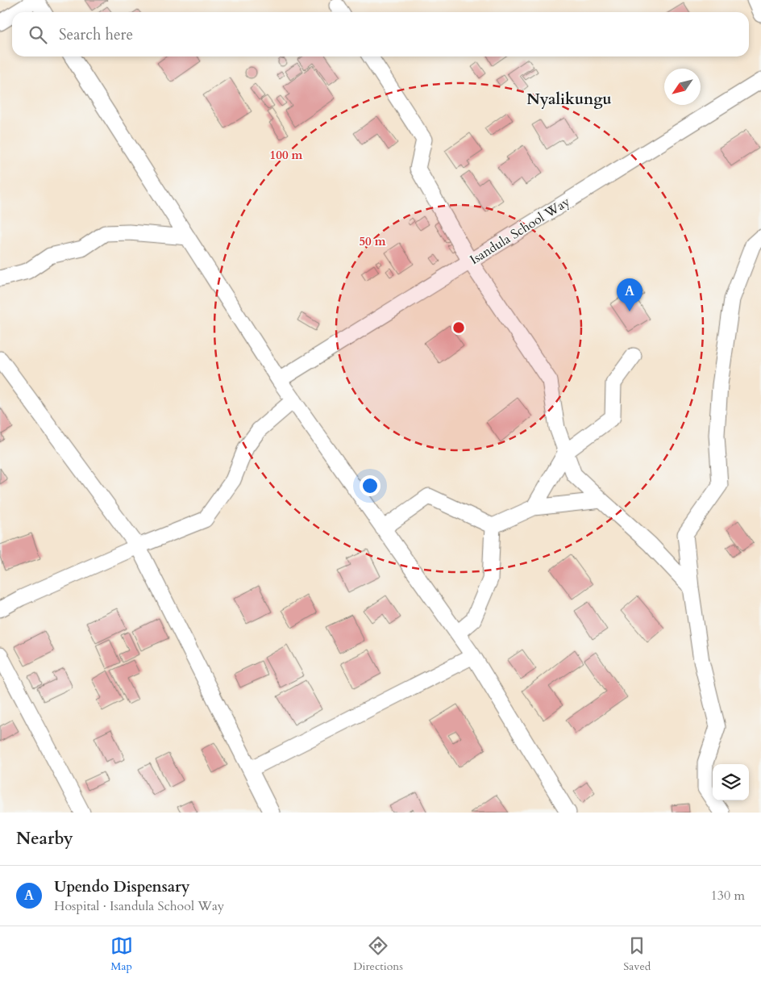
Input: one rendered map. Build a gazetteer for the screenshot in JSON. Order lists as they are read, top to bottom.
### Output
{
  "streets": {
    "street": ["Isandula School Way"]
  },
  "districts": ["Nyalikungu"],
  "north": "bottom left",
  "page": {
    "search": "Search here",
    "pins": "A",
    "heading": "Nearby",
    "list": [
      {
        "mark": "A",
        "name": "Upendo Dispensary",
        "note": "Hospital · Isandula School Way",
        "value": "130 m"
      }
    ],
    "nav": ["Map", "Directions", "Saved"]
  },
  "rings": ["100 m", "50 m"]
}
